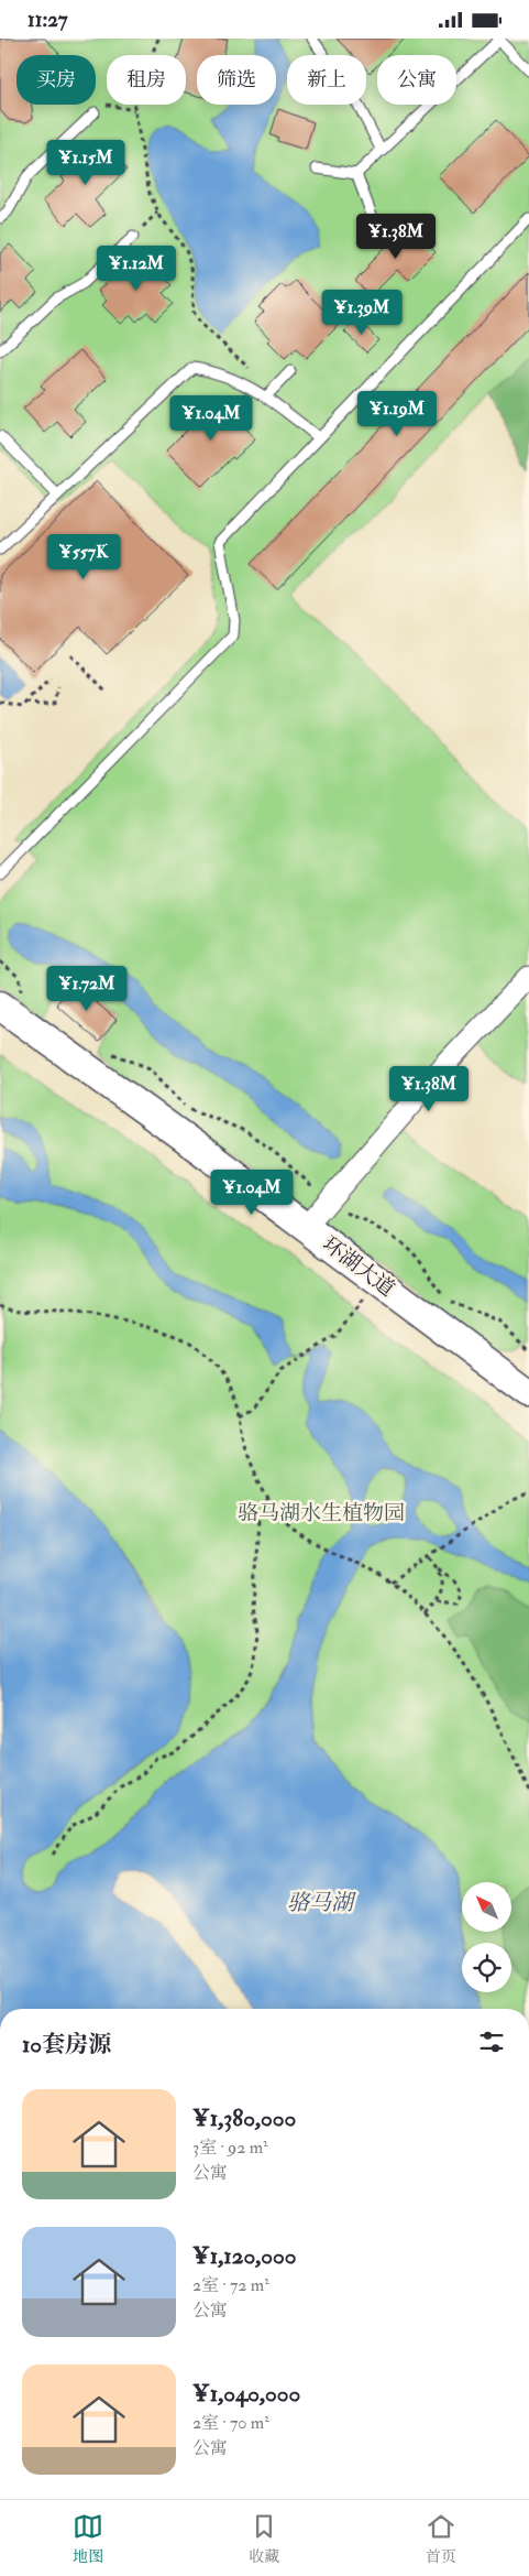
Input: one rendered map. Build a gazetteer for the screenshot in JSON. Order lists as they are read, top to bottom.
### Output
{
  "streets": {
    "street": ["环湖大道"]
  },
  "water": ["骆马湖"],
  "parks": ["骆马湖水生植物园"],
  "north": "top left",
  "page": {
    "status": "11:27",
    "chip": [
      "买房",
      "租房",
      "筛选",
      "新上",
      "公寓"
    ],
    "price": [
      "¥1.15M",
      "¥1.38M",
      "¥1.12M",
      "¥1.39M",
      "¥1.19M",
      "¥1.04M",
      "¥557K",
      "¥1.72M",
      "¥1.38M",
      "¥1.04M"
    ],
    "heading": "10套房源",
    "list": [
      {
        "name": "¥1,380,000",
        "note": "3室 · 92 m² · 公寓"
      },
      {
        "name": "¥1,120,000",
        "note": "2室 · 72 m² · 公寓"
      },
      {
        "name": "¥1,040,000",
        "note": "2室 · 70 m² · 公寓"
      }
    ],
    "tabs": ["地图", "收藏", "首页"]
  }
}
